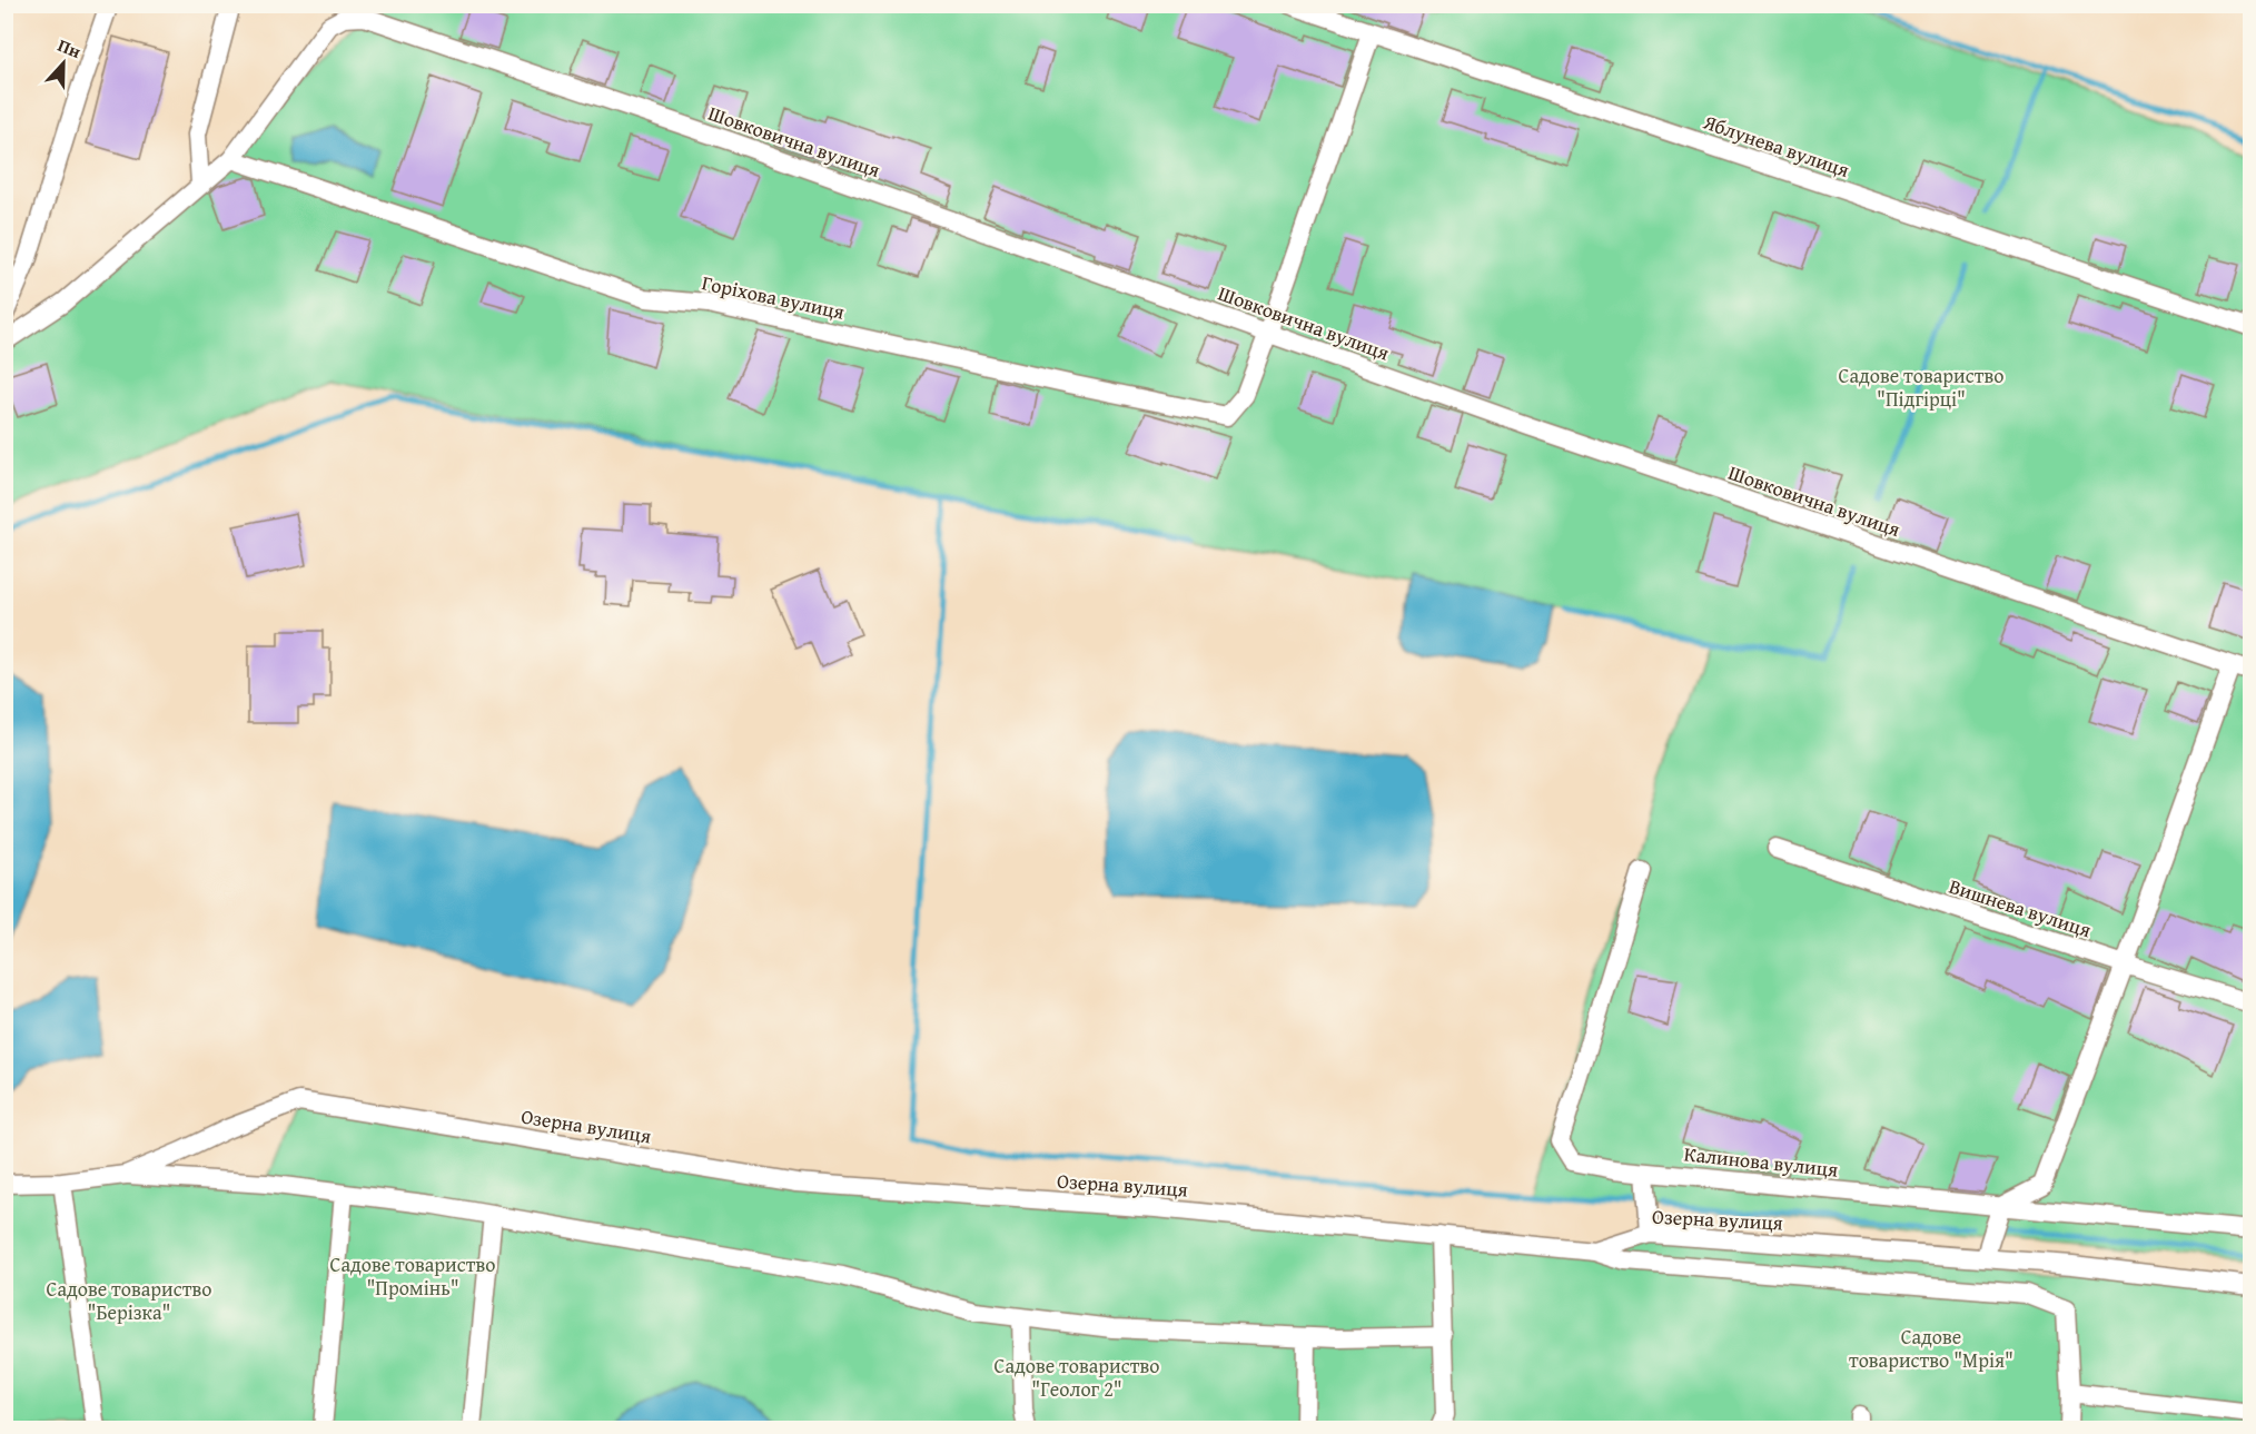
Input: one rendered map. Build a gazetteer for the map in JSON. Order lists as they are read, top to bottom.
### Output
{
  "streets": {
    "street": [
      "Шовковична вулиця",
      "Яблунева вулиця",
      "Горіхова вулиця",
      "Вишнева вулиця",
      "Озерна вулиця",
      "Калинова вулиця"
    ]
  },
  "crossings": [
    ["Шовковична вулиця", "Горіхова вулиця"]
  ],
  "parks": [
    "Садове товариство \"Підгірці\"",
    "Садове товариство \"Промінь\"",
    "Садове товариство \"Берізка\"",
    "Садове товариство \"Мрія\"",
    "Садове товариство \"Геолог 2\""
  ],
  "north": "top"
}
